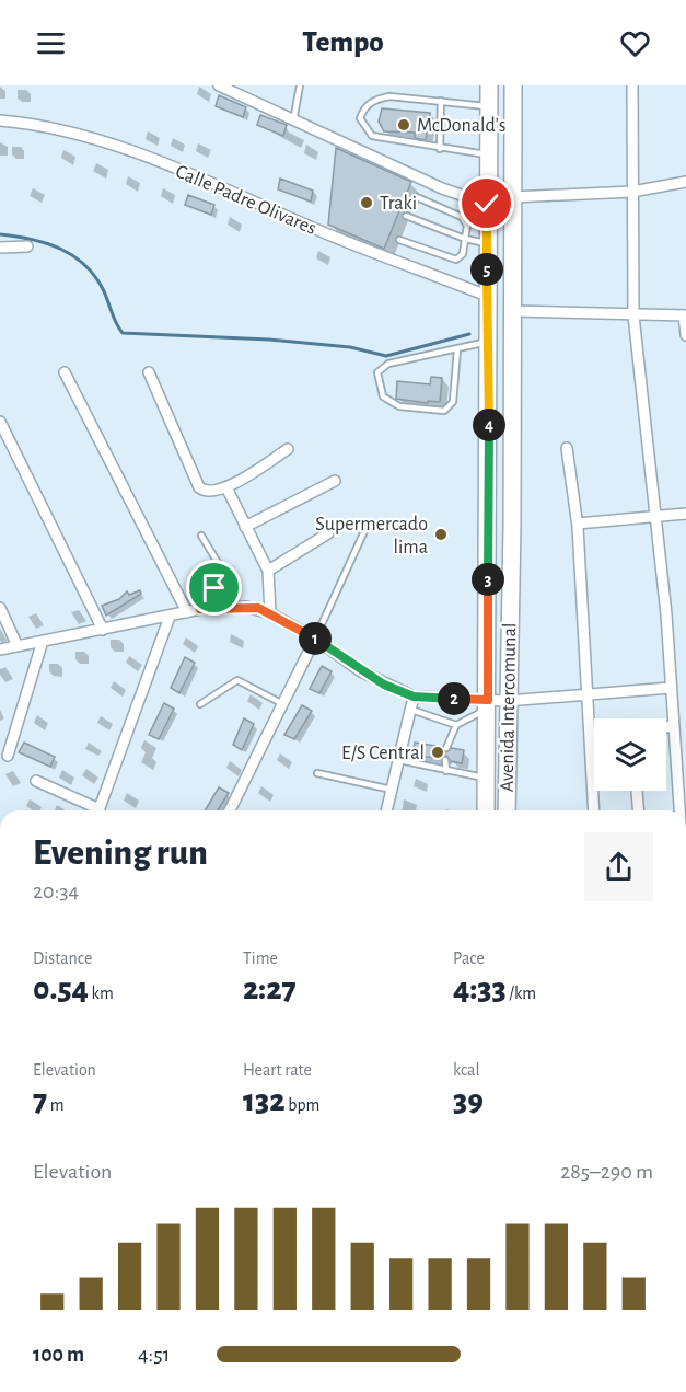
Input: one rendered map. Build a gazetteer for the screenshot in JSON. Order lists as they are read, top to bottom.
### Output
{
  "streets": {
    "main road": ["Avenida Intercomunal"],
    "street": ["Calle Padre Olivares"]
  },
  "crossings": [
    ["Calle Padre Olivares", "Avenida Intercomunal"]
  ],
  "places": [
    "McDonald's",
    "Traki",
    "Supermercado lima",
    "E/S Central"
  ],
  "page": {
    "header": "Tempo",
    "pins": [
      "5",
      "4",
      "3",
      "1",
      "2"
    ],
    "heading": ["Evening run", "20:34"],
    "stats": [
      ["Distance", "0.54 km"],
      ["Time", "2:27"],
      ["Pace", "4:33 /km"],
      ["Elevation", "7 m"],
      ["Heart rate", "132 bpm"],
      ["kcal", "39"]
    ],
    "chart": ["Elevation", "285–290 m"],
    "list": [
      {
        "name": "100 m",
        "note": "4:51"
      }
    ]
  }
}
